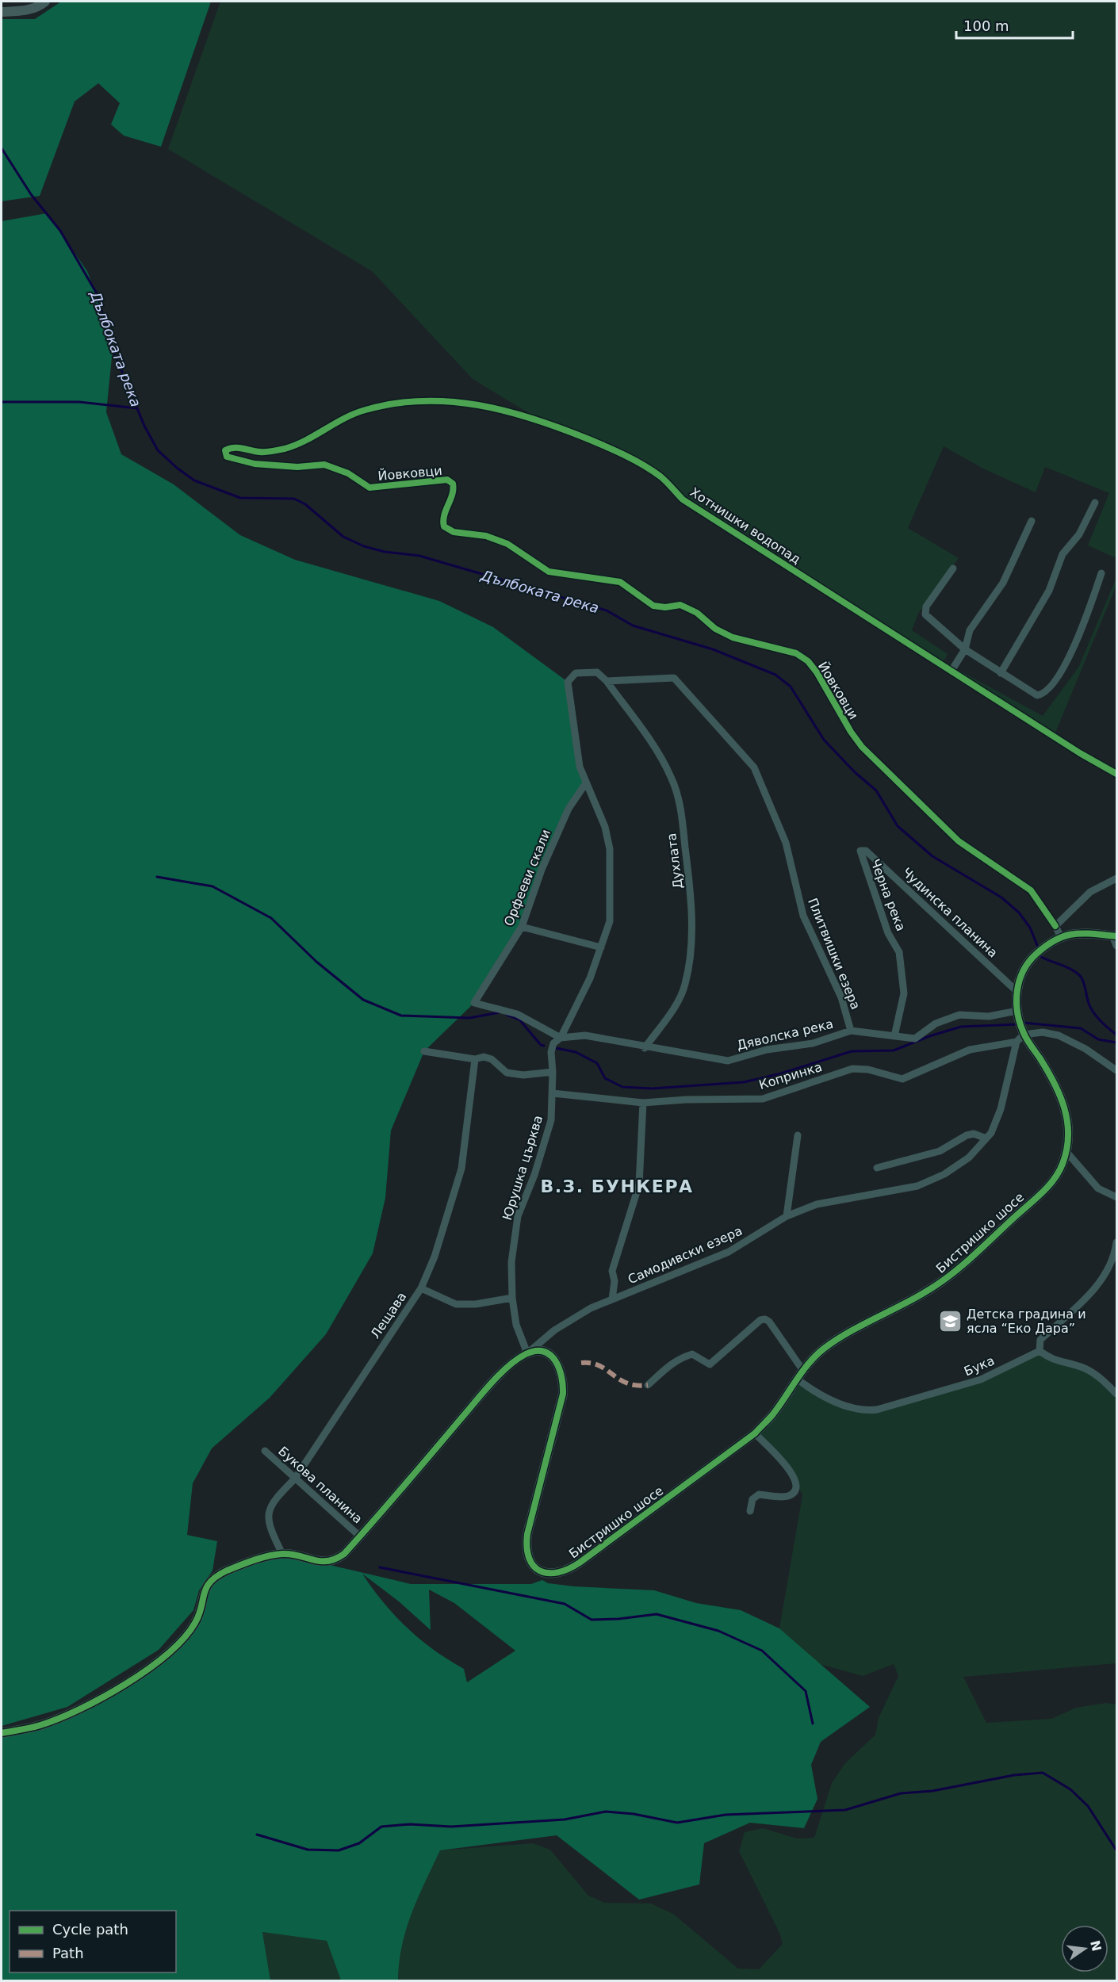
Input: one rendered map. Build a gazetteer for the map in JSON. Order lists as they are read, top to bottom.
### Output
{
  "streets": {
    "street": [
      "Йовковци",
      "Хотнишки водопад",
      "Духлата",
      "Орфееви скали",
      "Черна река",
      "Чудинска планина",
      "Плитвишки езера",
      "Дяволска река",
      "Копринка",
      "Юрушка църква",
      "Бистришко шосе",
      "Самодивски езера",
      "Лещава",
      "Бука",
      "Букова планина"
    ]
  },
  "crossings": [
    ["Йовковци", "Хотнишки водопад"],
    ["Духлата", "Плитвишки езера"],
    ["Духлата", "Дяволска река"],
    ["Духлата", "Юрушка църква"],
    ["Орфееви скали", "Дяволска река"],
    ["Орфееви скали", "Юрушка църква"],
    ["Черна река", "Чудинска планина"],
    ["Черна река", "Дяволска река"],
    ["Чудинска планина", "Бистришко шосе"],
    ["Плитвишки езера", "Дяволска река"],
    ["Плитвишки езера", "Юрушка църква"],
    ["Дяволска река", "Юрушка църква"],
    ["Дяволска река", "Бистришко шосе"],
    ["Копринка", "Юрушка църква"],
    ["Копринка", "Самодивски езера"],
    ["Юрушка църква", "Бистришко шосе"],
    ["Юрушка църква", "Самодивски езера"],
    ["Бистришко шосе", "Самодивски езера"],
    ["Бистришко шосе", "Бука"],
    ["Лещава", "Букова планина"]
  ],
  "districts": ["В.З. БУНКЕРА"],
  "water": ["Дълбоката река"],
  "places": {
    "school or university": ["Детска градина и ясла “Еко Дара”"]
  },
  "legend": ["Cycle path", "Path"],
  "scale_bar": "100 m",
  "north": "right"
}
